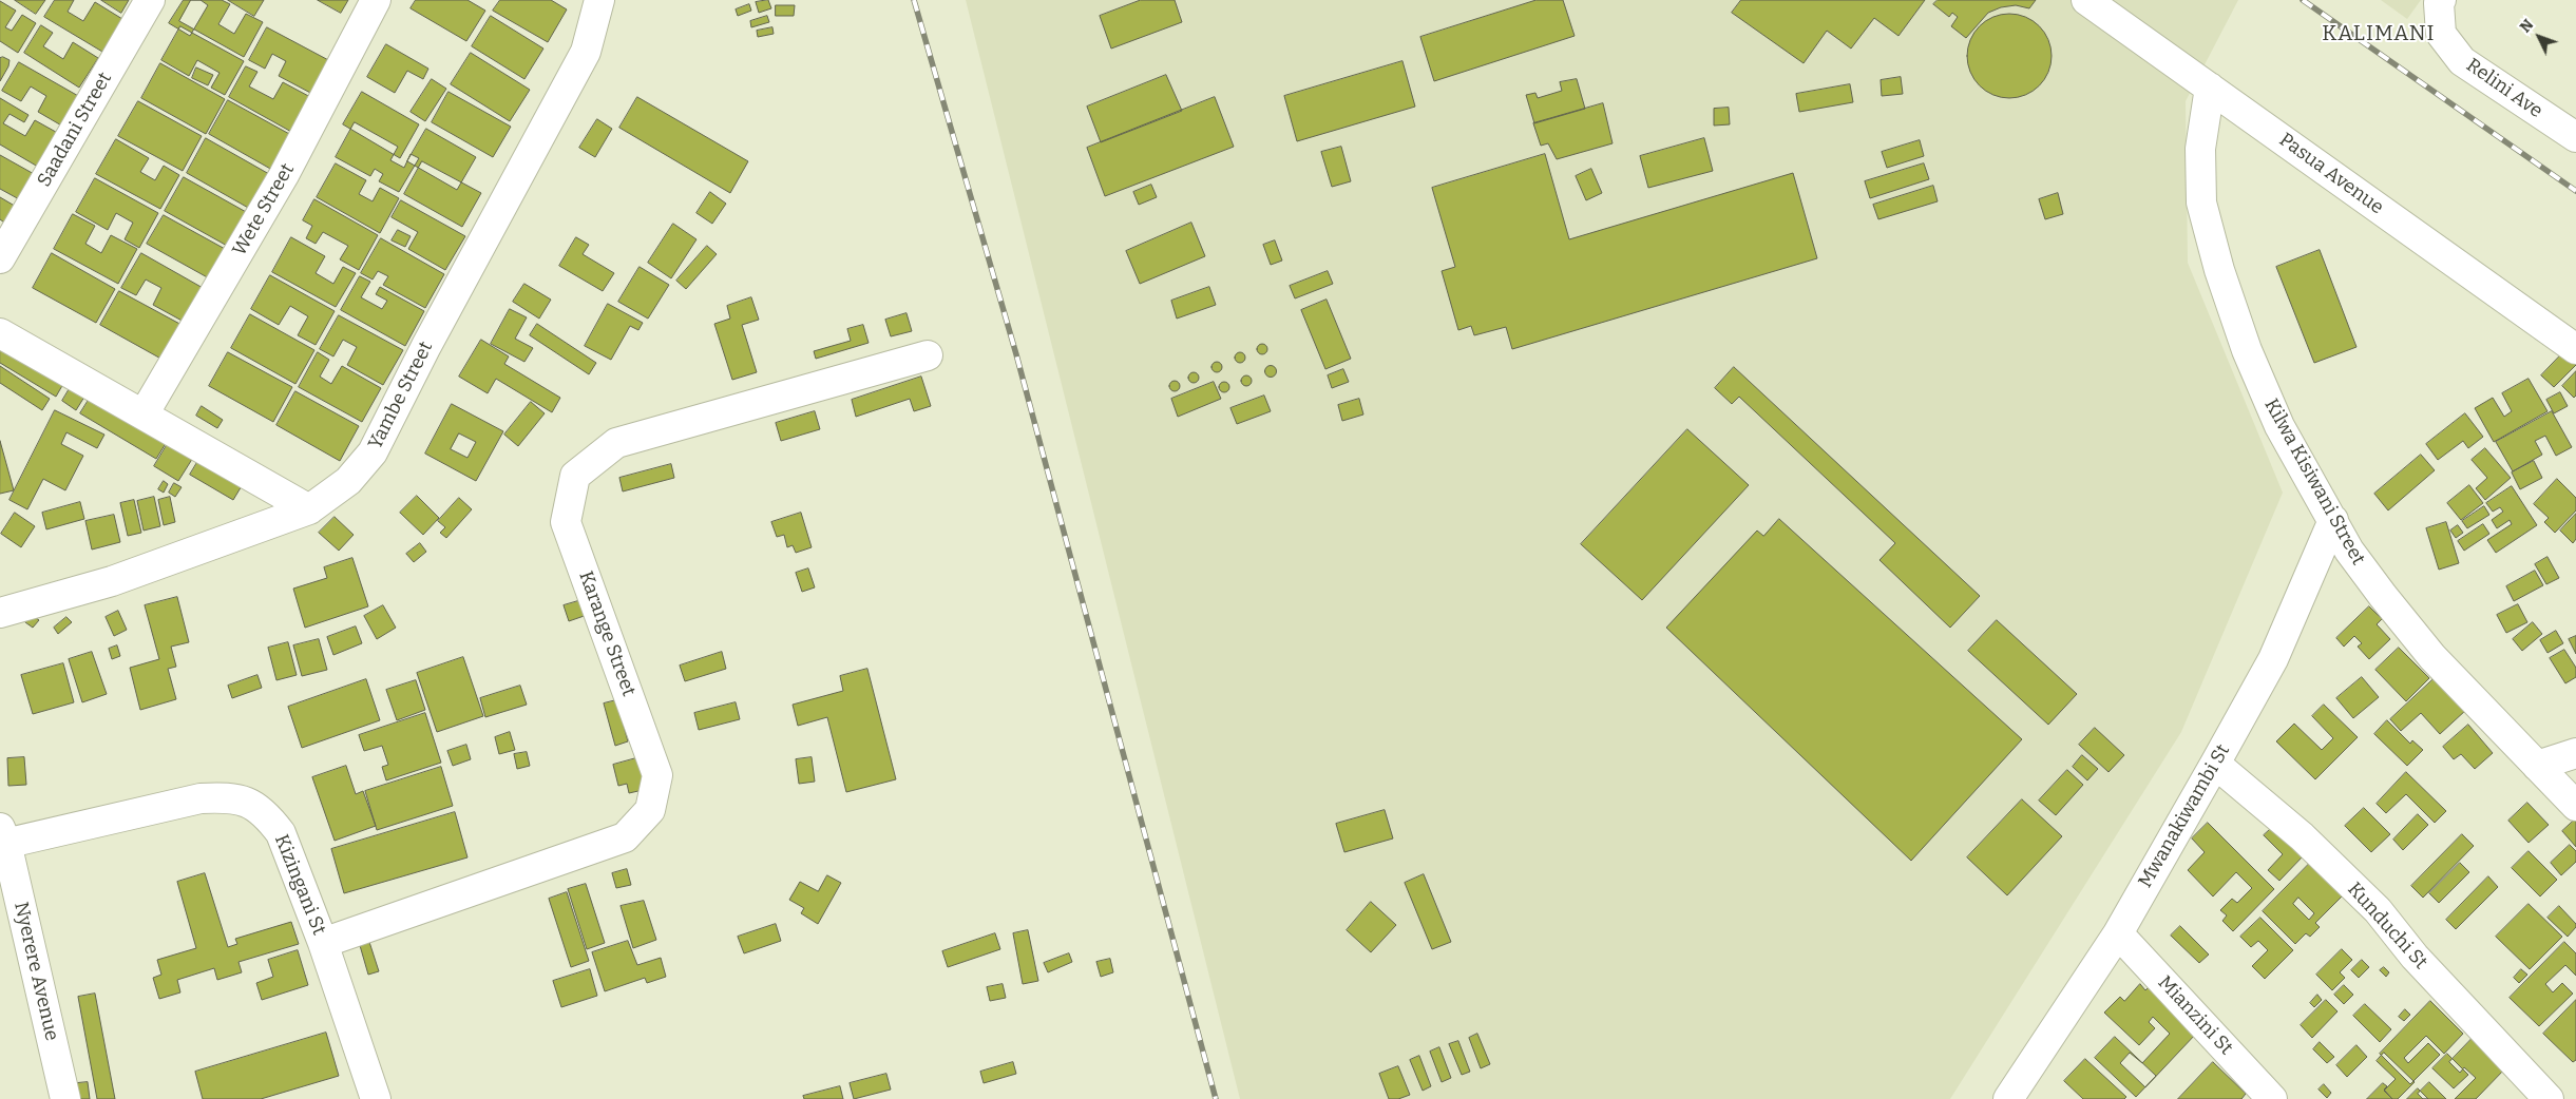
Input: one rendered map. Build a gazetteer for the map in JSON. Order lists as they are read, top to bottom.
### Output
{
  "streets": {
    "street": [
      "Relini Ave",
      "Saadani Street",
      "Pasua Avenue",
      "Wete Street",
      "Yambe Street",
      "Kilwa Kisiwani Street",
      "Karange Street",
      "Mwanakiwambi St",
      "Kizingani St",
      "Kunduchi St",
      "Nyerere Avenue",
      "Mianzini St"
    ]
  },
  "crossings": [
    ["Pasua Avenue", "Kilwa Kisiwani Street"],
    ["Kilwa Kisiwani Street", "Mwanakiwambi St"],
    ["Karange Street", "Kizingani St"],
    ["Mwanakiwambi St", "Kunduchi St"],
    ["Mwanakiwambi St", "Mianzini St"],
    ["Kizingani St", "Nyerere Avenue"]
  ],
  "districts": ["KALIMANI"],
  "north": "top left"
}
